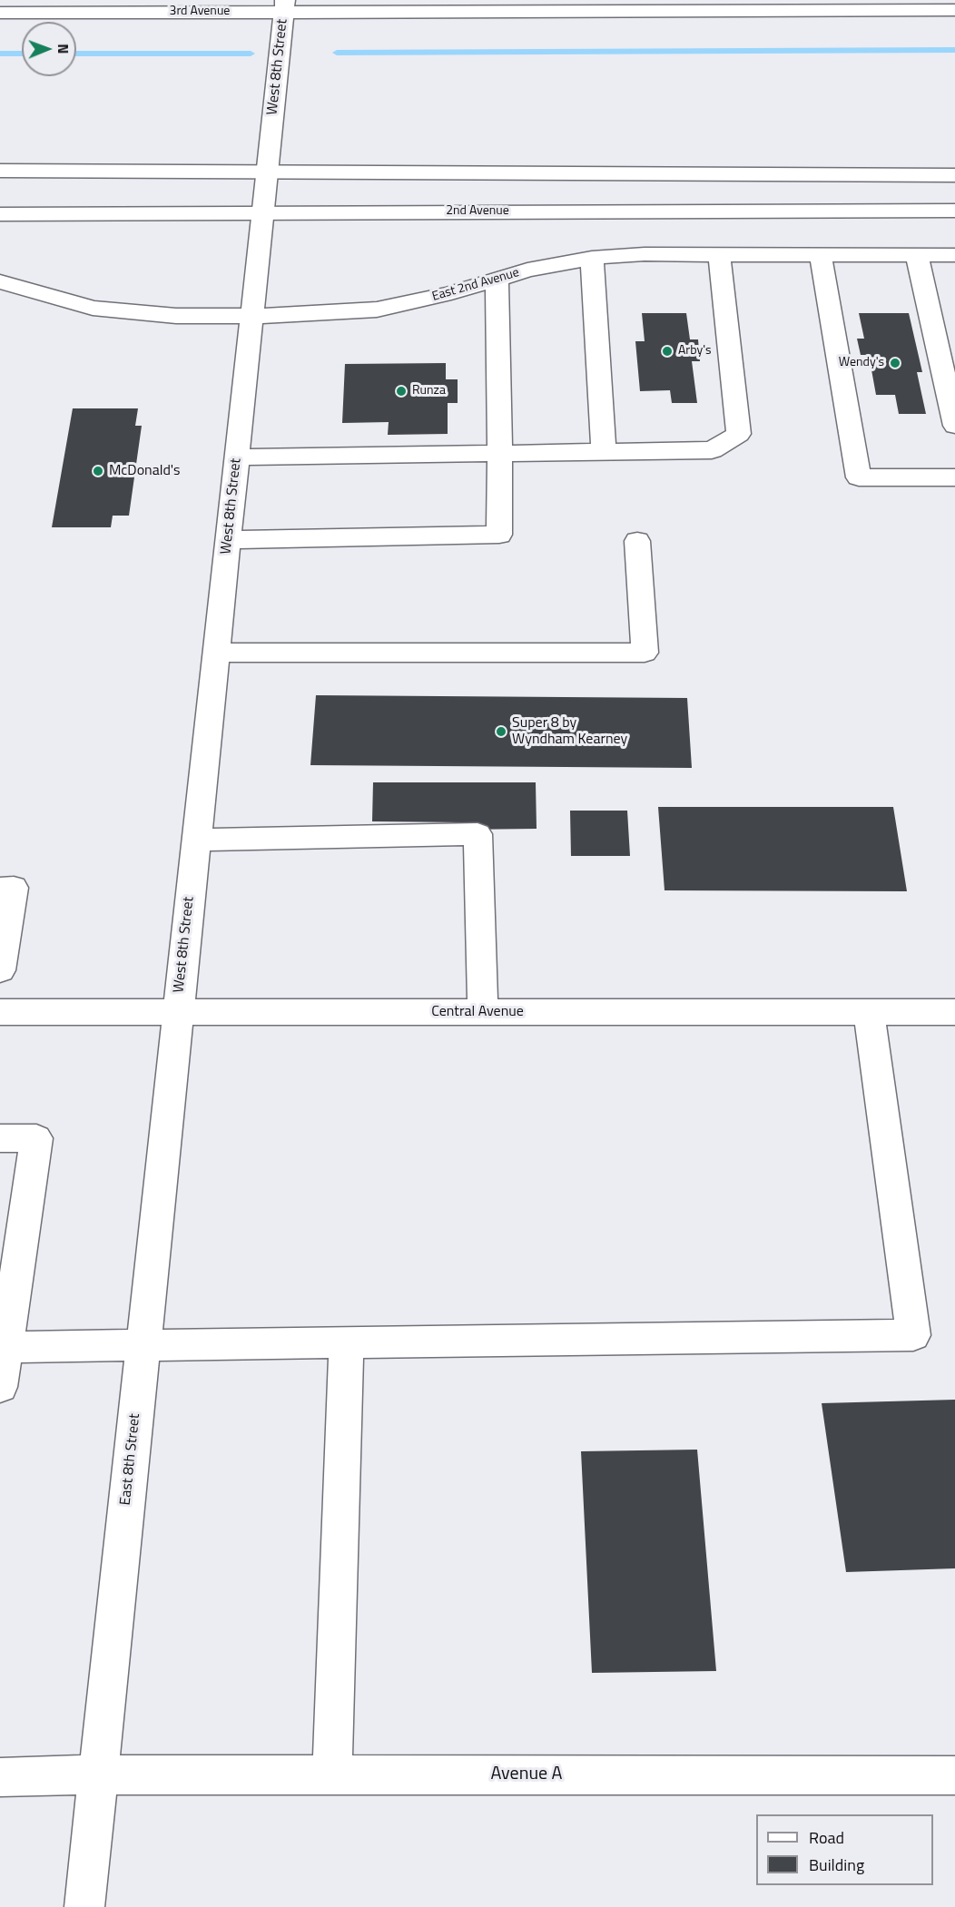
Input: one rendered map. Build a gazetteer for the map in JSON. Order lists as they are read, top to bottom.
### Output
{
  "streets": {
    "street": [
      "3rd Avenue",
      "West 8th Street",
      "2nd Avenue",
      "East 2nd Avenue",
      "Central Avenue",
      "East 8th Street",
      "Avenue A"
    ]
  },
  "crossings": [
    ["3rd Avenue", "West 8th Street"],
    ["West 8th Street", "2nd Avenue"],
    ["West 8th Street", "East 2nd Avenue"],
    ["West 8th Street", "Central Avenue"],
    ["West 8th Street", "East 8th Street"],
    ["Central Avenue", "East 8th Street"],
    ["East 8th Street", "Avenue A"]
  ],
  "places": [
    "Arby's",
    "Wendy's",
    "Runza",
    "McDonald's",
    "Super 8 by Wyndham Kearney"
  ],
  "legend": ["Road", "Building"],
  "north": "right"
}
